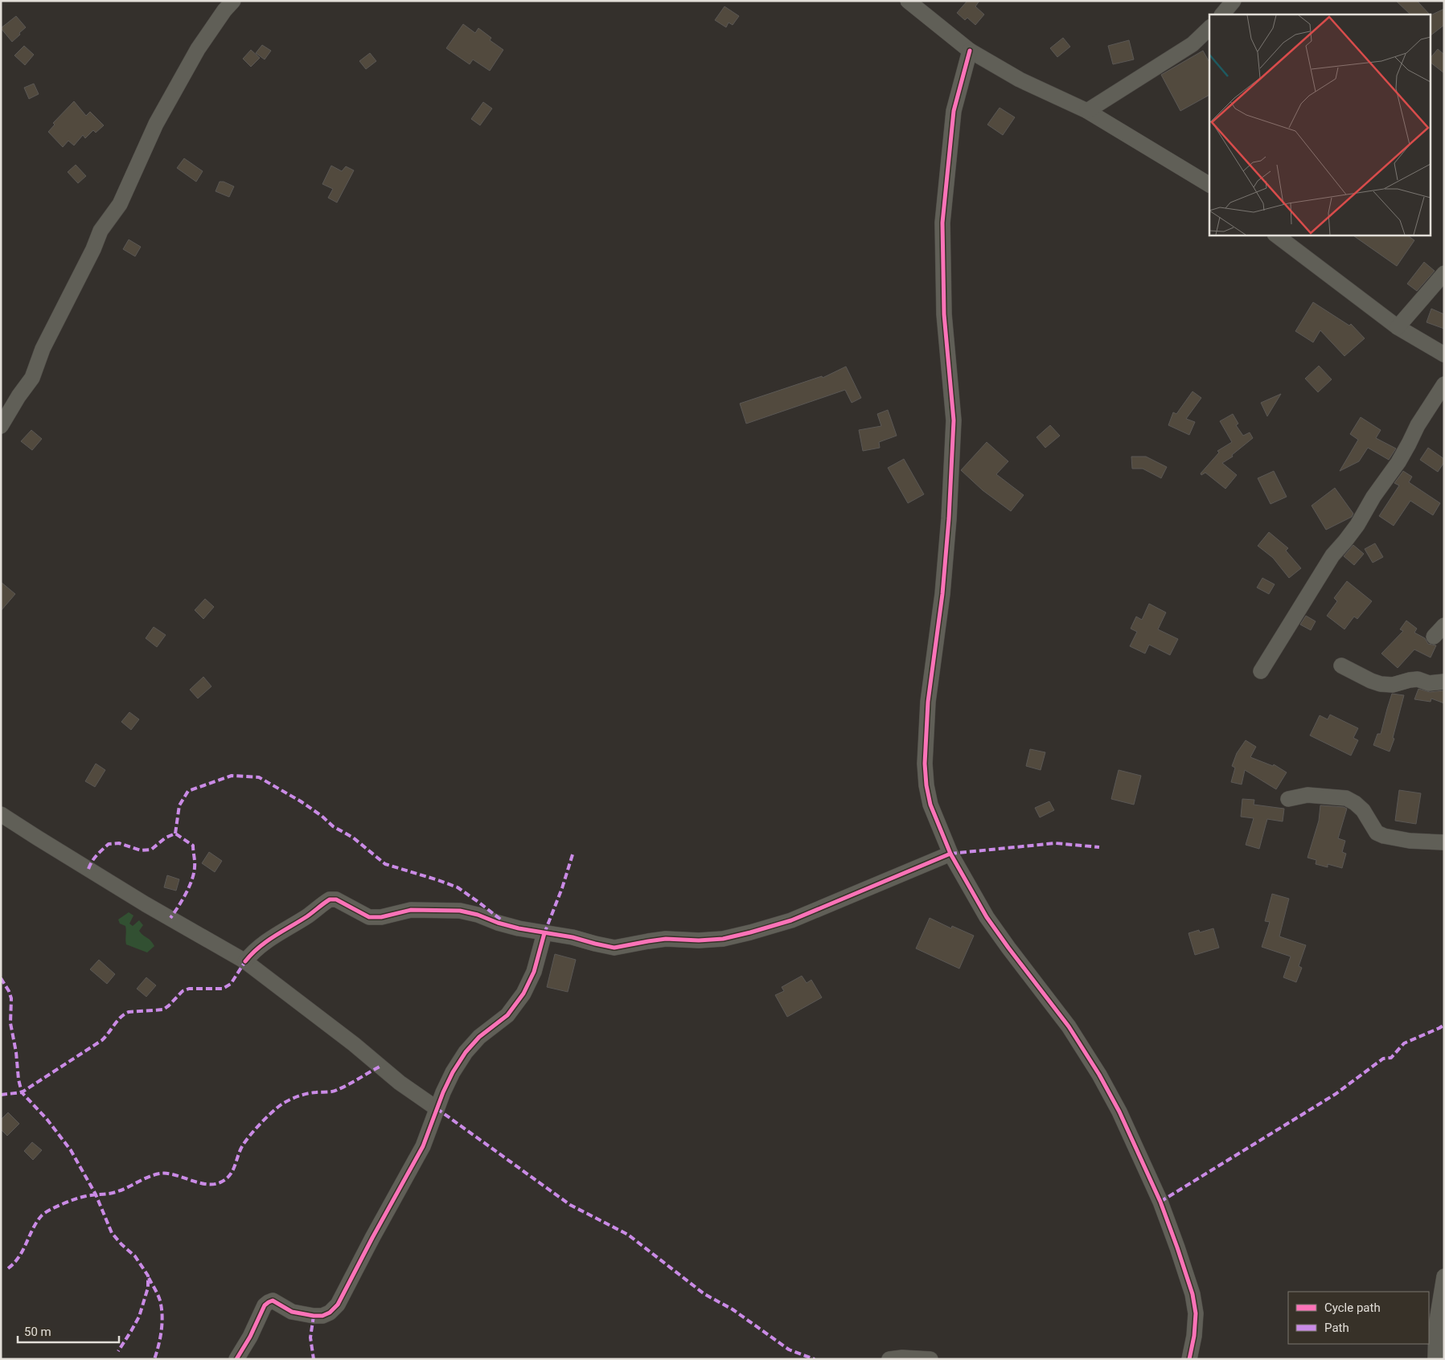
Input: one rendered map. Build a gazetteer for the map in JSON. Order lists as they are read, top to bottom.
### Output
{
  "legend": ["Cycle path", "Path"],
  "scale_bar": "50 m"
}
